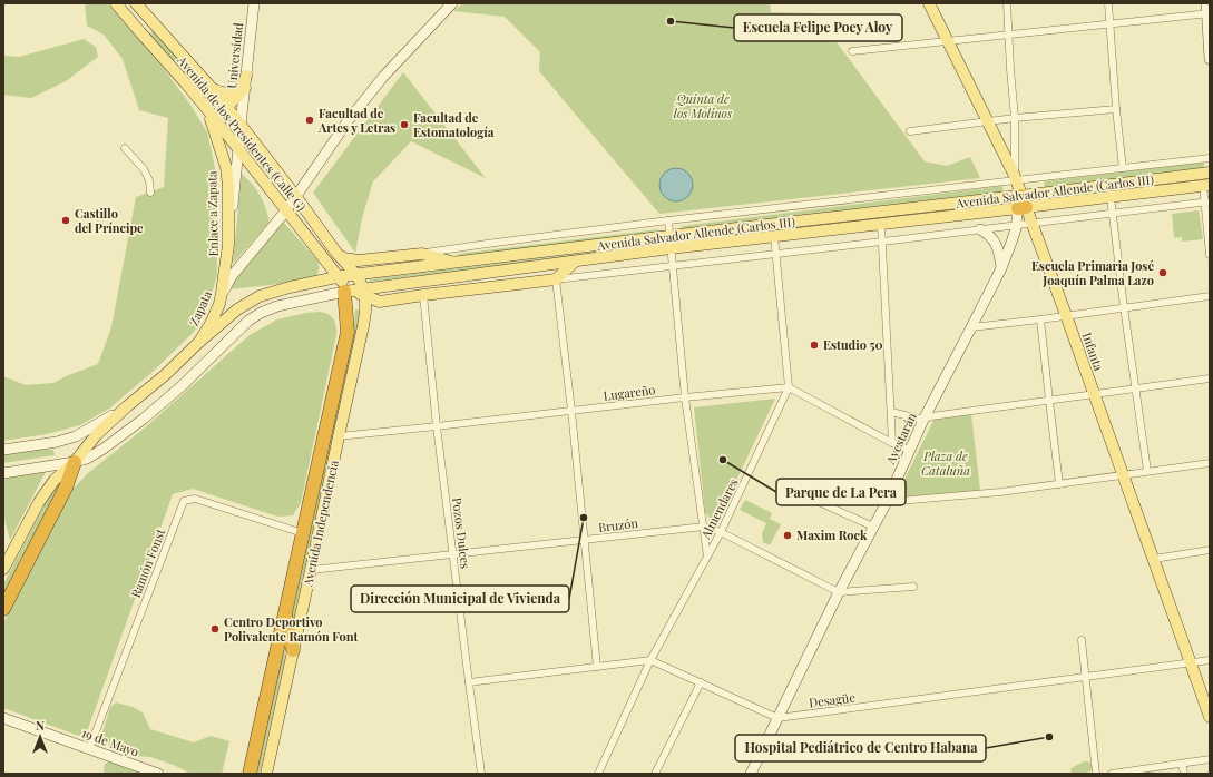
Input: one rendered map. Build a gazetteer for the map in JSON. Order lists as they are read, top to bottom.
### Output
{
  "streets": {
    "highway": ["Avenida Independencia"],
    "main road": [
      "Universidad",
      "Avenida de los Presidentes (Calle G)",
      "Avenida Salvador Allende (Carlos III)",
      "Enlace a Zapata",
      "Zapata",
      "Infanta",
      "Ayestarán",
      "19 de Mayo"
    ],
    "street": [
      "Lugareño",
      "Almendares",
      "Bruzón",
      "Pozos Dulces",
      "Ramón Fonst",
      "Desagüe"
    ]
  },
  "crossings": [
    ["Universidad", "Avenida de los Presidentes (Calle G)"],
    ["Universidad", "Enlace a Zapata"],
    ["Avenida de los Presidentes (Calle G)", "Avenida Salvador Allende (Carlos III)"],
    ["Avenida de los Presidentes (Calle G)", "Enlace a Zapata"],
    ["Avenida de los Presidentes (Calle G)", "Zapata"],
    ["Avenida de los Presidentes (Calle G)", "Avenida Independencia"],
    ["Avenida Salvador Allende (Carlos III)", "Zapata"],
    ["Avenida Salvador Allende (Carlos III)", "Infanta"],
    ["Avenida Salvador Allende (Carlos III)", "Ayestarán"],
    ["Avenida Salvador Allende (Carlos III)", "Avenida Independencia"],
    ["Enlace a Zapata", "Zapata"],
    ["Infanta", "Ayestarán"],
    ["Infanta", "Desagüe"],
    ["Lugareño", "Almendares"],
    ["Lugareño", "Avenida Independencia"],
    ["Lugareño", "Pozos Dulces"],
    ["Ayestarán", "Bruzón"],
    ["Ayestarán", "Desagüe"],
    ["Almendares", "Bruzón"],
    ["Avenida Independencia", "Bruzón"],
    ["Avenida Independencia", "Ramón Fonst"],
    ["Bruzón", "Pozos Dulces"],
    ["Ramón Fonst", "19 de Mayo"]
  ],
  "parks": ["Quinta de los Molinos", "Plaza de Cataluña"],
  "places": [
    "Escuela Felipe Poey Aloy",
    "Facultad de Artes y Letras",
    "Facultad de Estomatología",
    "Castillo del Príncipe",
    "Escuela Primaria José Joaquín Palma Lazo",
    "Estudio 50",
    "Parque de La Pera",
    "Dirección Municipal de Vivienda",
    "Maxim Rock",
    "Centro Deportivo Polivalente Ramón Font",
    "Hospital Pediátrico de Centro Habana"
  ],
  "north": "top"
}
